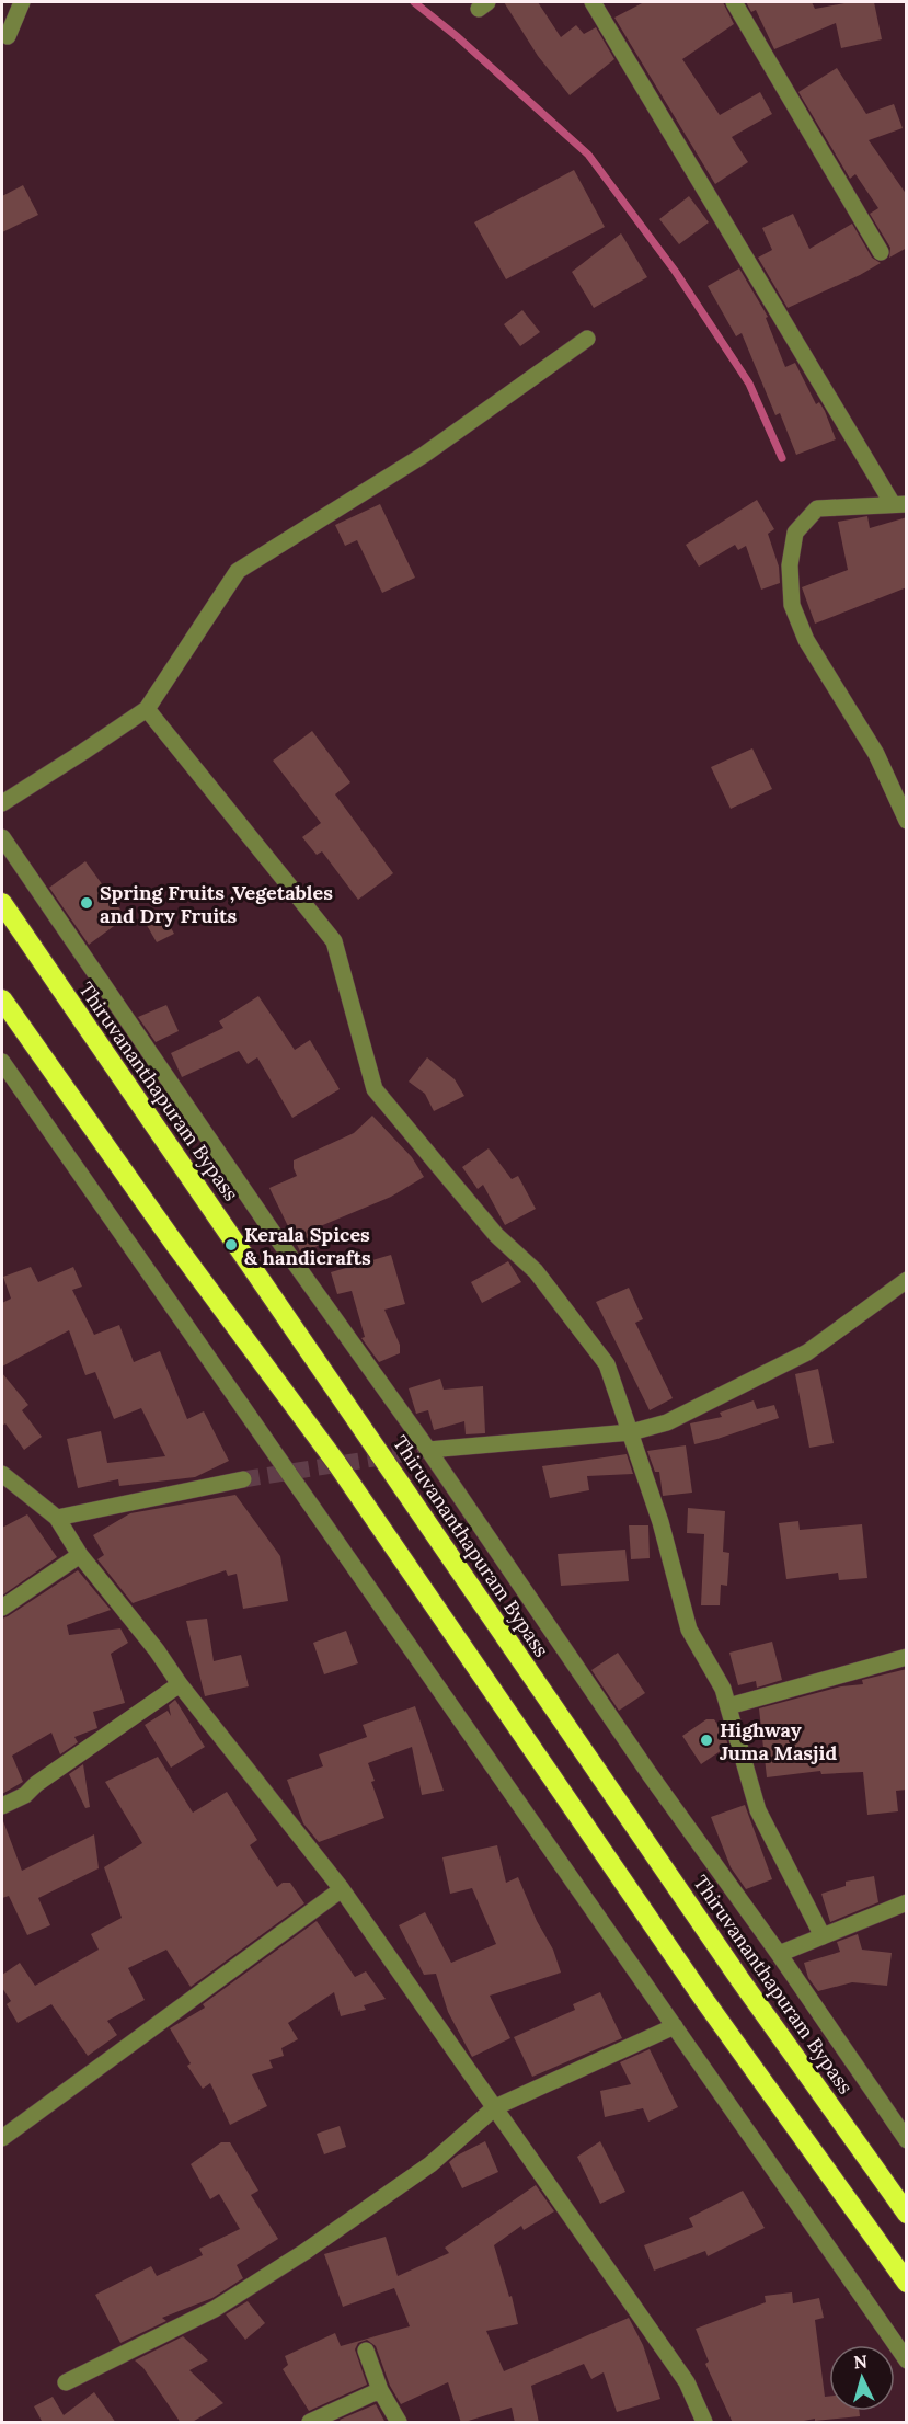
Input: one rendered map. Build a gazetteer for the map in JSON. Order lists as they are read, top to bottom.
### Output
{
  "streets": {
    "highway": ["Thiruvananthapuram Bypass"]
  },
  "places": ["Spring Fruits ,Vegetables and Dry Fruits", "Kerala Spices & handicrafts", "Highway Juma Masjid"],
  "north": "top"
}
